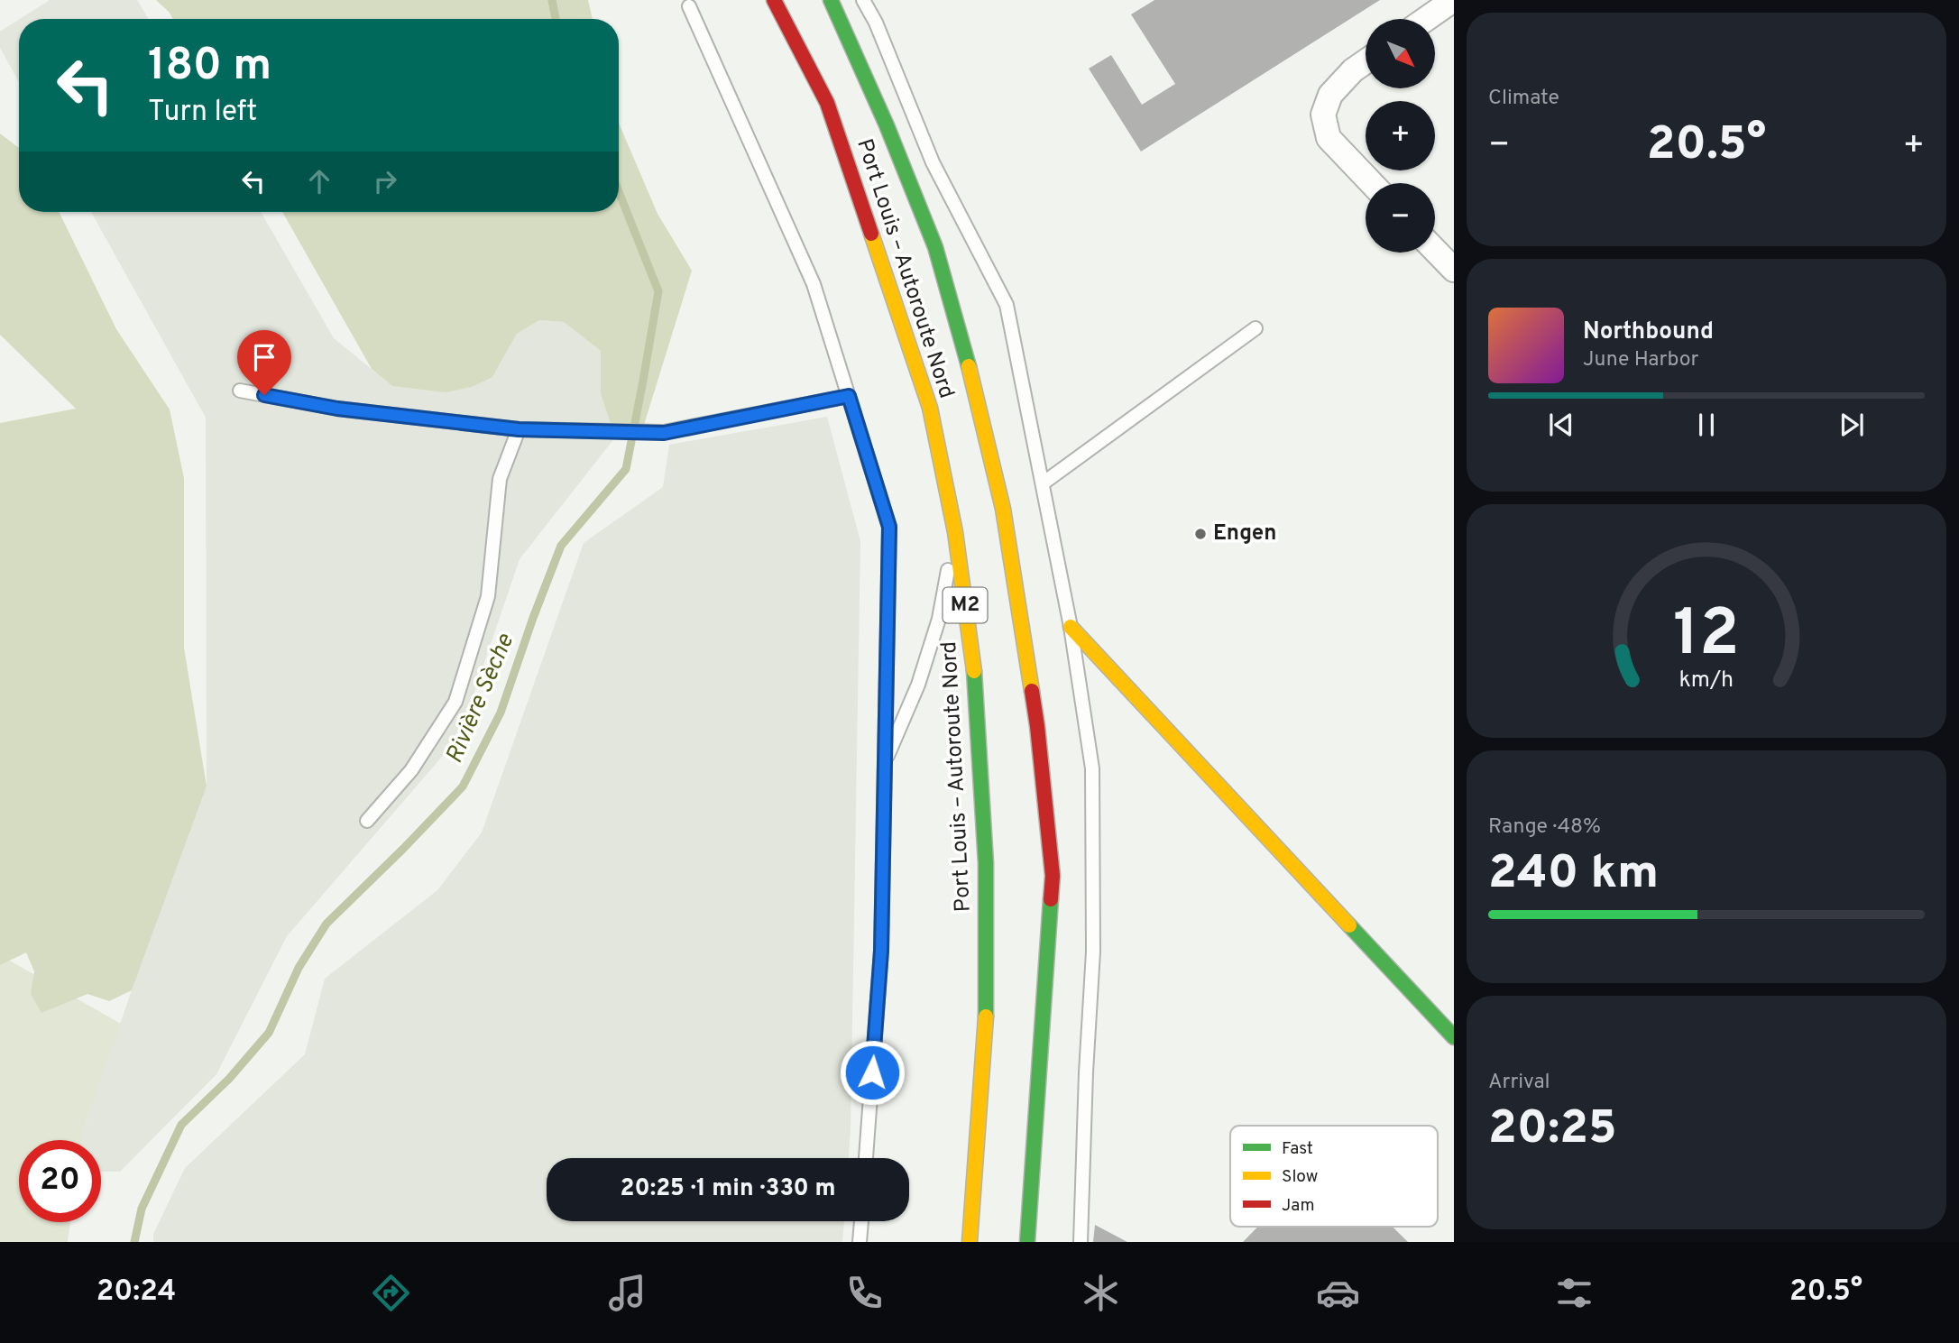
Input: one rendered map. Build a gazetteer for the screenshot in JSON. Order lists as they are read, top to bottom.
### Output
{
  "streets": {
    "main road": ["Port Louis – Autoroute Nord", "M2"]
  },
  "water": ["Rivière Sèche"],
  "places": ["Engen"],
  "legend": ["Fast", "Slow", "Jam"],
  "north": "bottom right",
  "page": {
    "tile": [
      "Climate",
      ["Range · 48%", "240 km"],
      ["Arrival", "20:25"]
    ],
    "map_buttons": ["+", "−"],
    "turn": ["180 m", "Turn left"],
    "heat": ["−", "20.5°", "+"],
    "song": ["Northbound", "June Harbor"],
    "limit": "20",
    "trip": "20:25 · 1 min · 330 m",
    "tabs": ["20:24", "20.5°"],
    "gauge": ["12", "km/h"]
  }
}
